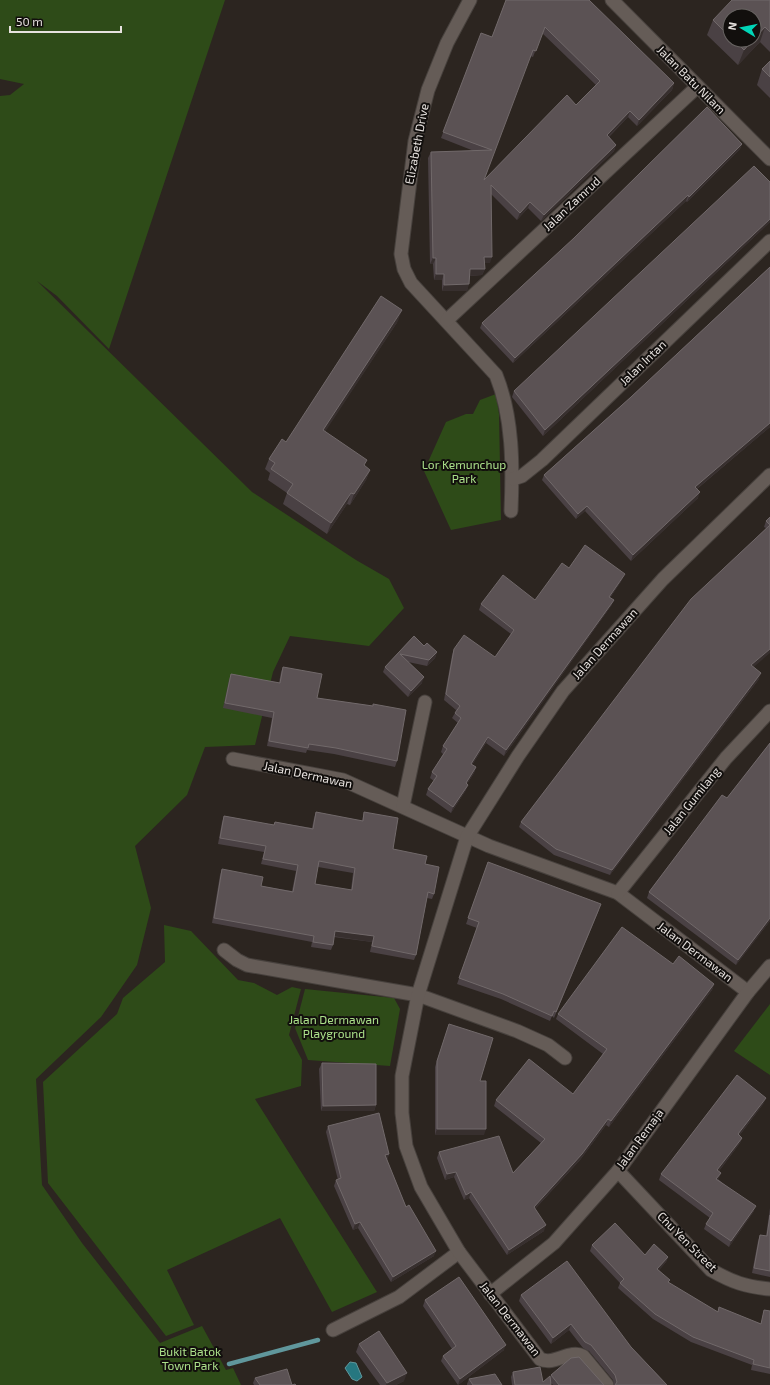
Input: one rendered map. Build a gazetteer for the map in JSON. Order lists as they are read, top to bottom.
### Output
{
  "streets": {
    "street": [
      "Jalan Batu Nilam",
      "Elizabeth Drive",
      "Jalan Zamrud",
      "Jalan Intan",
      "Jalan Dermawan",
      "Jalan Gumilang",
      "Jalan Remaja",
      "Chu Yen Street"
    ]
  },
  "crossings": [
    ["Jalan Batu Nilam", "Jalan Zamrud"],
    ["Elizabeth Drive", "Jalan Zamrud"],
    ["Elizabeth Drive", "Jalan Intan"],
    ["Jalan Dermawan", "Jalan Gumilang"],
    ["Jalan Dermawan", "Jalan Remaja"],
    ["Jalan Remaja", "Chu Yen Street"]
  ],
  "parks": ["Lor Kemunchup Park", "Jalan Dermawan Playground", "Bukit Batok Town Park"],
  "scale_bar": "50 m",
  "north": "left"
}
